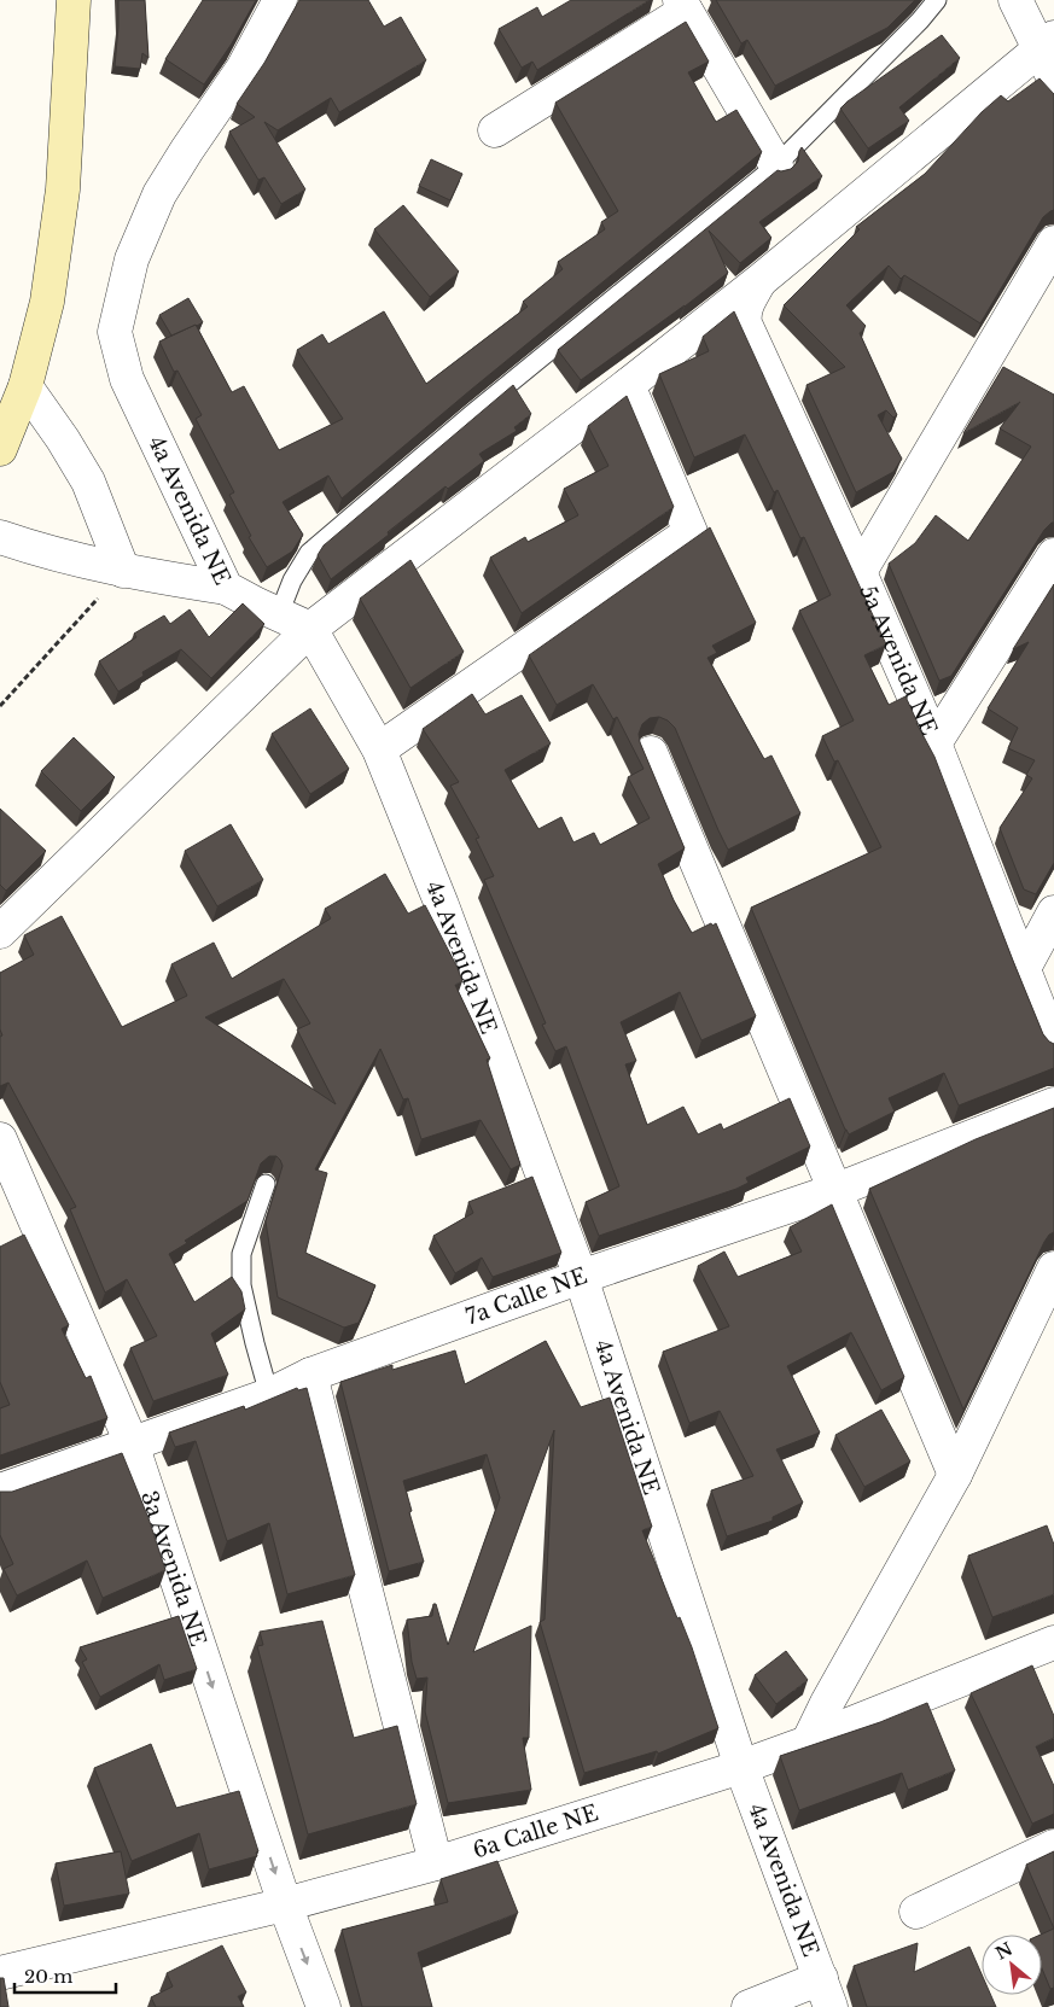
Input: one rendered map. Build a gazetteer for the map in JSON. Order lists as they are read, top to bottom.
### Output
{
  "streets": {
    "street": [
      "4a Avenida NE",
      "5a Avenida NE",
      "7a Calle NE",
      "3a Avenida NE",
      "6a Calle NE"
    ]
  },
  "crossings": [
    ["4a Avenida NE", "7a Calle NE"],
    ["4a Avenida NE", "6a Calle NE"],
    ["7a Calle NE", "3a Avenida NE"],
    ["3a Avenida NE", "6a Calle NE"]
  ],
  "scale_bar": "20 m",
  "north": "top left"
}
